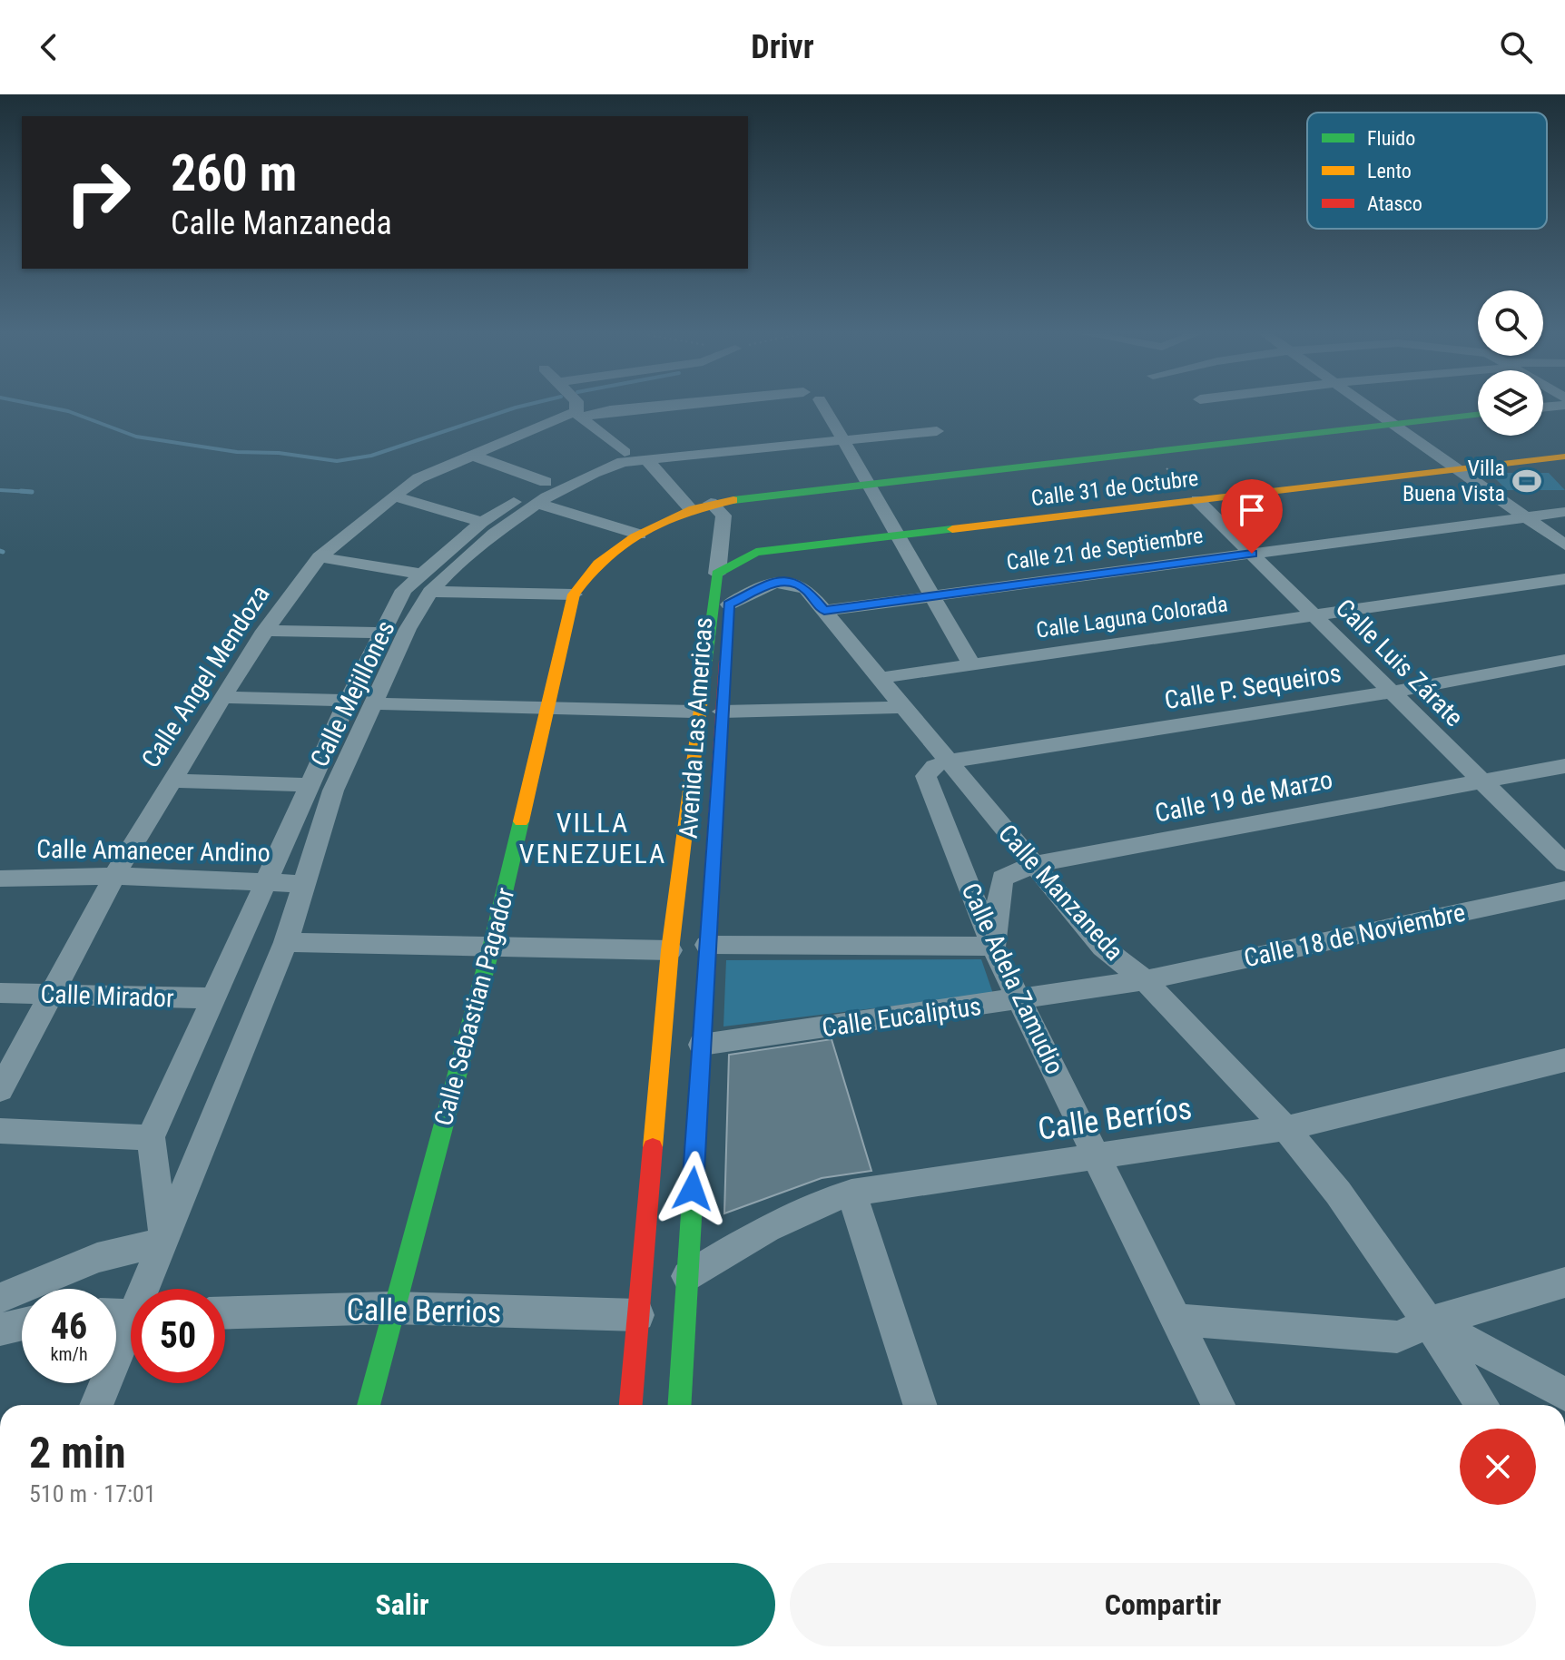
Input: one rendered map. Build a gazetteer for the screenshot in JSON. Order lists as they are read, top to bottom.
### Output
{
  "streets": {
    "main road": ["Calle 31 de Octubre", "Avenida Las Americas", "Calle Sebastian Pagador"],
    "street": [
      "Calle 21 de Septiembre",
      "Calle Laguna Colorada",
      "Calle Luis Zárate",
      "Calle Angel Mendoza",
      "Calle P. Sequeiros",
      "Calle Mejillones",
      "Calle 19 de Marzo",
      "Calle Amanecer Andino",
      "Calle Manzaneda",
      "Calle 18 de Noviembre",
      "Calle Adela Zamudio",
      "Calle Mirador",
      "Calle Eucaliptus",
      "Calle Berríos",
      "Calle Berrios"
    ]
  },
  "crossings": [
    ["Calle 31 de Octubre", "Calle Luis Zárate"],
    ["Calle 31 de Octubre", "Avenida Las Americas"],
    ["Calle 21 de Septiembre", "Calle Luis Zárate"],
    ["Calle 21 de Septiembre", "Calle Manzaneda"],
    ["Calle Laguna Colorada", "Calle Luis Zárate"],
    ["Calle Laguna Colorada", "Calle Manzaneda"],
    ["Calle Luis Zárate", "Calle P. Sequeiros"],
    ["Calle Luis Zárate", "Calle 19 de Marzo"],
    ["Calle Angel Mendoza", "Calle Amanecer Andino"],
    ["Calle Angel Mendoza", "Calle Mirador"],
    ["Calle P. Sequeiros", "Calle Manzaneda"],
    ["Calle P. Sequeiros", "Calle Adela Zamudio"],
    ["Calle Mejillones", "Calle Amanecer Andino"],
    ["Calle Mejillones", "Calle Mirador"],
    ["Avenida Las Americas", "Calle Manzaneda"],
    ["Avenida Las Americas", "Calle Eucaliptus"],
    ["Avenida Las Americas", "Calle Berríos"],
    ["Avenida Las Americas", "Calle Berrios"],
    ["Calle 19 de Marzo", "Calle Manzaneda"],
    ["Calle 19 de Marzo", "Calle Adela Zamudio"],
    ["Calle Manzaneda", "Calle 18 de Noviembre"],
    ["Calle Manzaneda", "Calle Adela Zamudio"],
    ["Calle Manzaneda", "Calle Eucaliptus"],
    ["Calle Manzaneda", "Calle Berríos"],
    ["Calle 18 de Noviembre", "Calle Eucaliptus"],
    ["Calle Adela Zamudio", "Calle Eucaliptus"],
    ["Calle Adela Zamudio", "Calle Berríos"],
    ["Calle Sebastian Pagador", "Calle Berrios"]
  ],
  "districts": ["VILLA VENEZUELA"],
  "places": {
    "sports": ["Villa Buena Vista"]
  },
  "legend": ["Fluido", "Lento", "Atasco"],
  "page": {
    "header": "Drivr",
    "turn": ["260 m", "Calle Manzaneda"],
    "speed": "46 km/h",
    "limit": "50",
    "heading": ["2 min", "510 m · 17:01"],
    "buttons": ["Salir", "Compartir"]
  }
}
